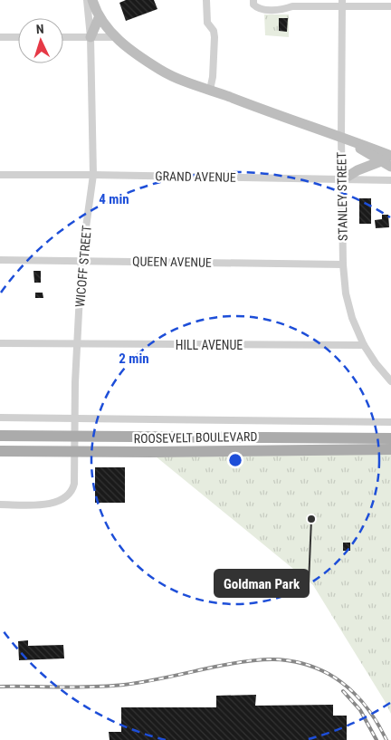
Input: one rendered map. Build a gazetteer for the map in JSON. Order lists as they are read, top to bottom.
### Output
{
  "streets": {
    "main road": ["ROOSEVELT BOULEVARD"],
    "street": [
      "GRAND AVENUE",
      "STANLEY STREET",
      "QUEEN AVENUE",
      "WICOFF STREET",
      "HILL AVENUE"
    ]
  },
  "crossings": [
    ["GRAND AVENUE", "STANLEY STREET"],
    ["GRAND AVENUE", "WICOFF STREET"],
    ["STANLEY STREET", "QUEEN AVENUE"],
    ["STANLEY STREET", "HILL AVENUE"],
    ["QUEEN AVENUE", "WICOFF STREET"],
    ["WICOFF STREET", "HILL AVENUE"],
    ["WICOFF STREET", "ROOSEVELT BOULEVARD"]
  ],
  "places": ["Goldman Park"],
  "north": "top",
  "rings": ["4 min", "2 min"]
}
